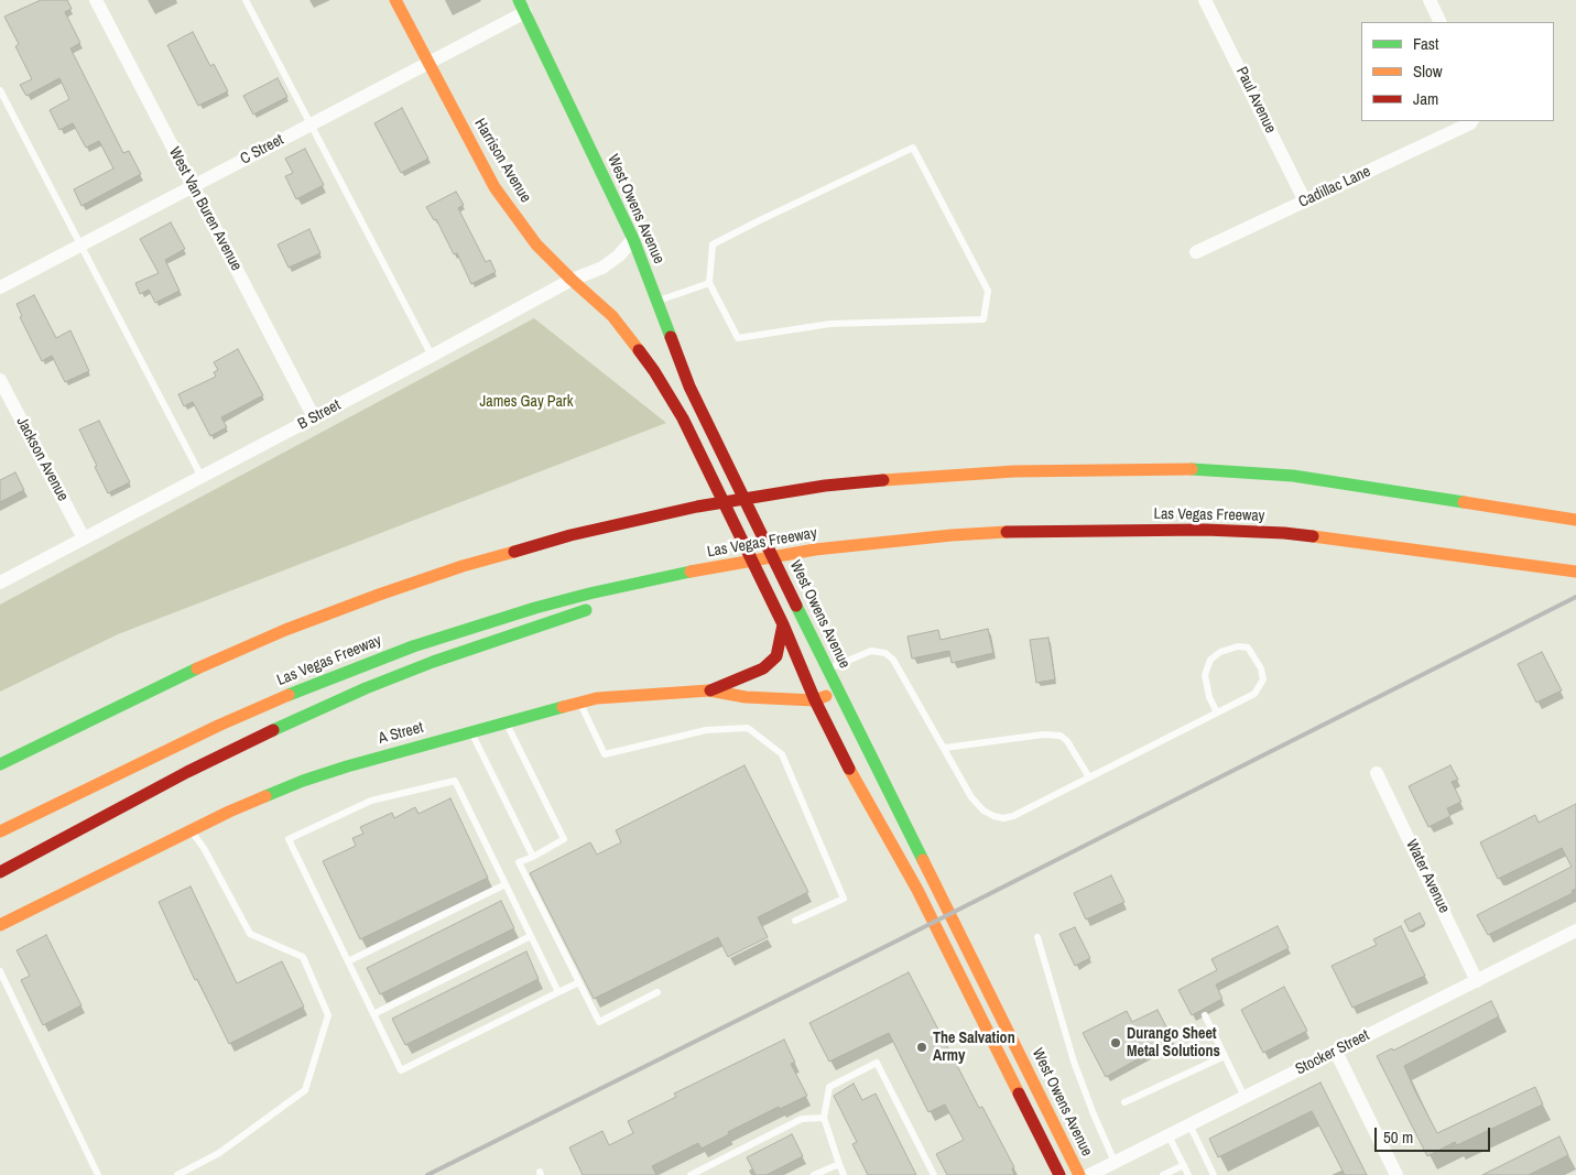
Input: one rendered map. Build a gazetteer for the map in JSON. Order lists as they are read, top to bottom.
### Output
{
  "streets": {
    "main road": [
      "Harrison Avenue",
      "West Owens Avenue",
      "Las Vegas Freeway",
      "A Street"
    ],
    "street": [
      "Paul Avenue",
      "C Street",
      "Cadillac Lane",
      "West Van Buren Avenue",
      "B Street",
      "Jackson Avenue",
      "Water Avenue",
      "Stocker Street"
    ]
  },
  "crossings": [
    ["Paul Avenue", "Cadillac Lane"],
    ["C Street", "Harrison Avenue"],
    ["C Street", "West Van Buren Avenue"],
    ["C Street", "West Owens Avenue"],
    ["Harrison Avenue", "B Street"],
    ["West Van Buren Avenue", "B Street"],
    ["West Owens Avenue", "B Street"],
    ["West Owens Avenue", "A Street"],
    ["B Street", "Jackson Avenue"],
    ["Water Avenue", "Stocker Street"]
  ],
  "parks": ["James Gay Park"],
  "places": ["Durango Sheet Metal Solutions", "The Salvation Army"],
  "legend": ["Fast", "Slow", "Jam"],
  "scale_bar": "50 m"
}
